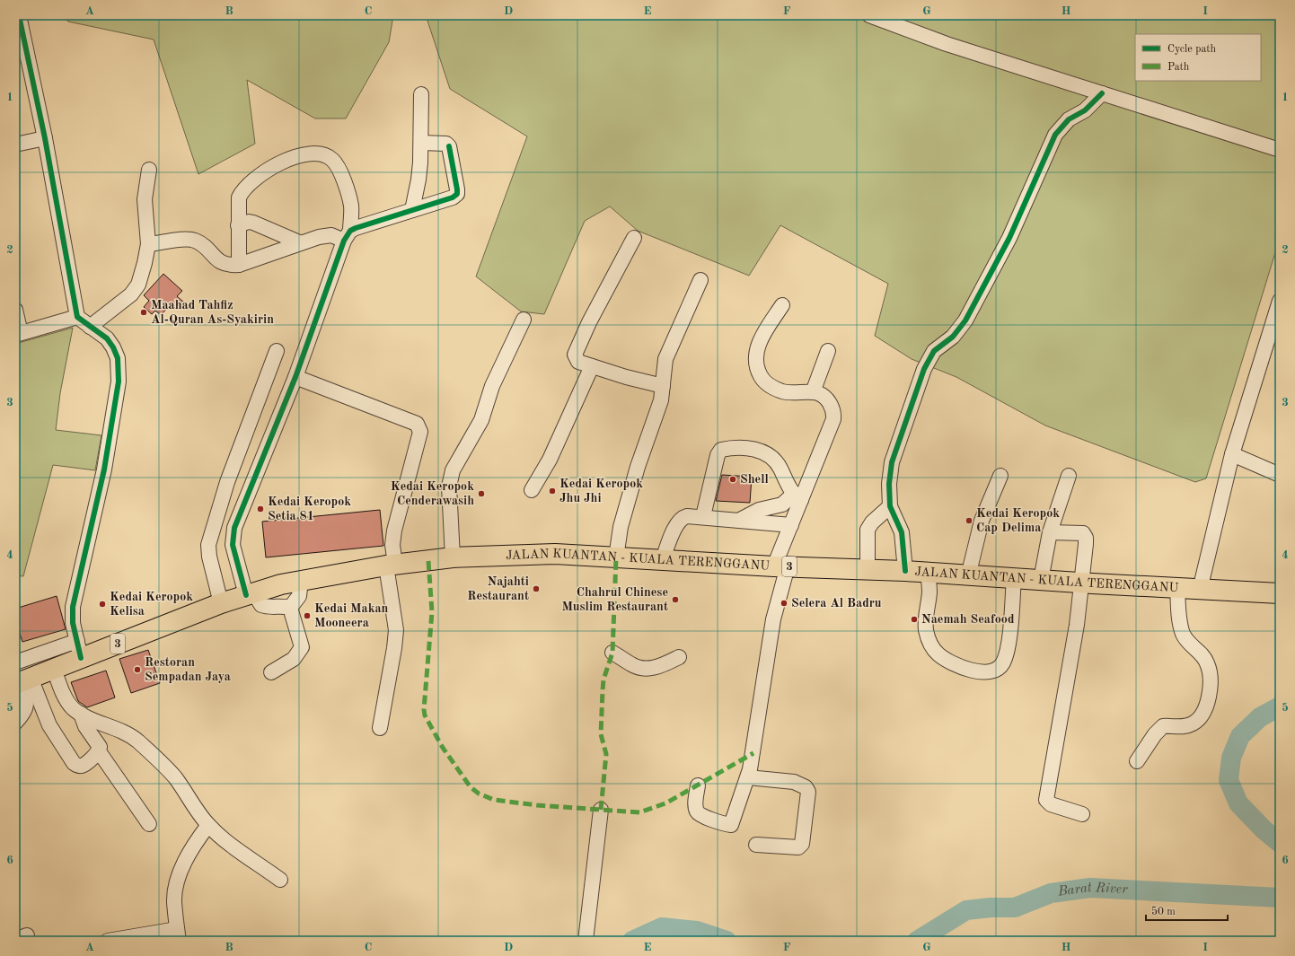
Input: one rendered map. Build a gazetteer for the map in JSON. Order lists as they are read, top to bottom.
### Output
{
  "streets": {
    "highway": ["JALAN KUANTAN - KUALA TERENGGANU", "3"]
  },
  "water": ["Barat River"],
  "places": [
    "Maahad Tahfiz Al-Quran As-Syakirin",
    "Shell",
    "Kedai Keropok Jhu Jhi",
    "Kedai Keropok Cenderawasih",
    "Kedai Keropok Setia 81",
    "Kedai Keropok Cap Delima",
    "Najahti Restaurant",
    "Chahrul Chinese Muslim Restaurant",
    "Selera Al Badru",
    "Kedai Keropok Kelisa",
    "Kedai Makan Mooneera",
    "Naemah Seafood",
    "Restoran Sempadan Jaya"
  ],
  "legend": ["Cycle path", "Path"],
  "scale_bar": "50 m",
  "grid": {
    "columns": [
      "A",
      "B",
      "C",
      "D",
      "E",
      "F",
      "G",
      "H",
      "I"
    ],
    "rows": [
      "1",
      "2",
      "3",
      "4",
      "5",
      "6"
    ]
  }
}
